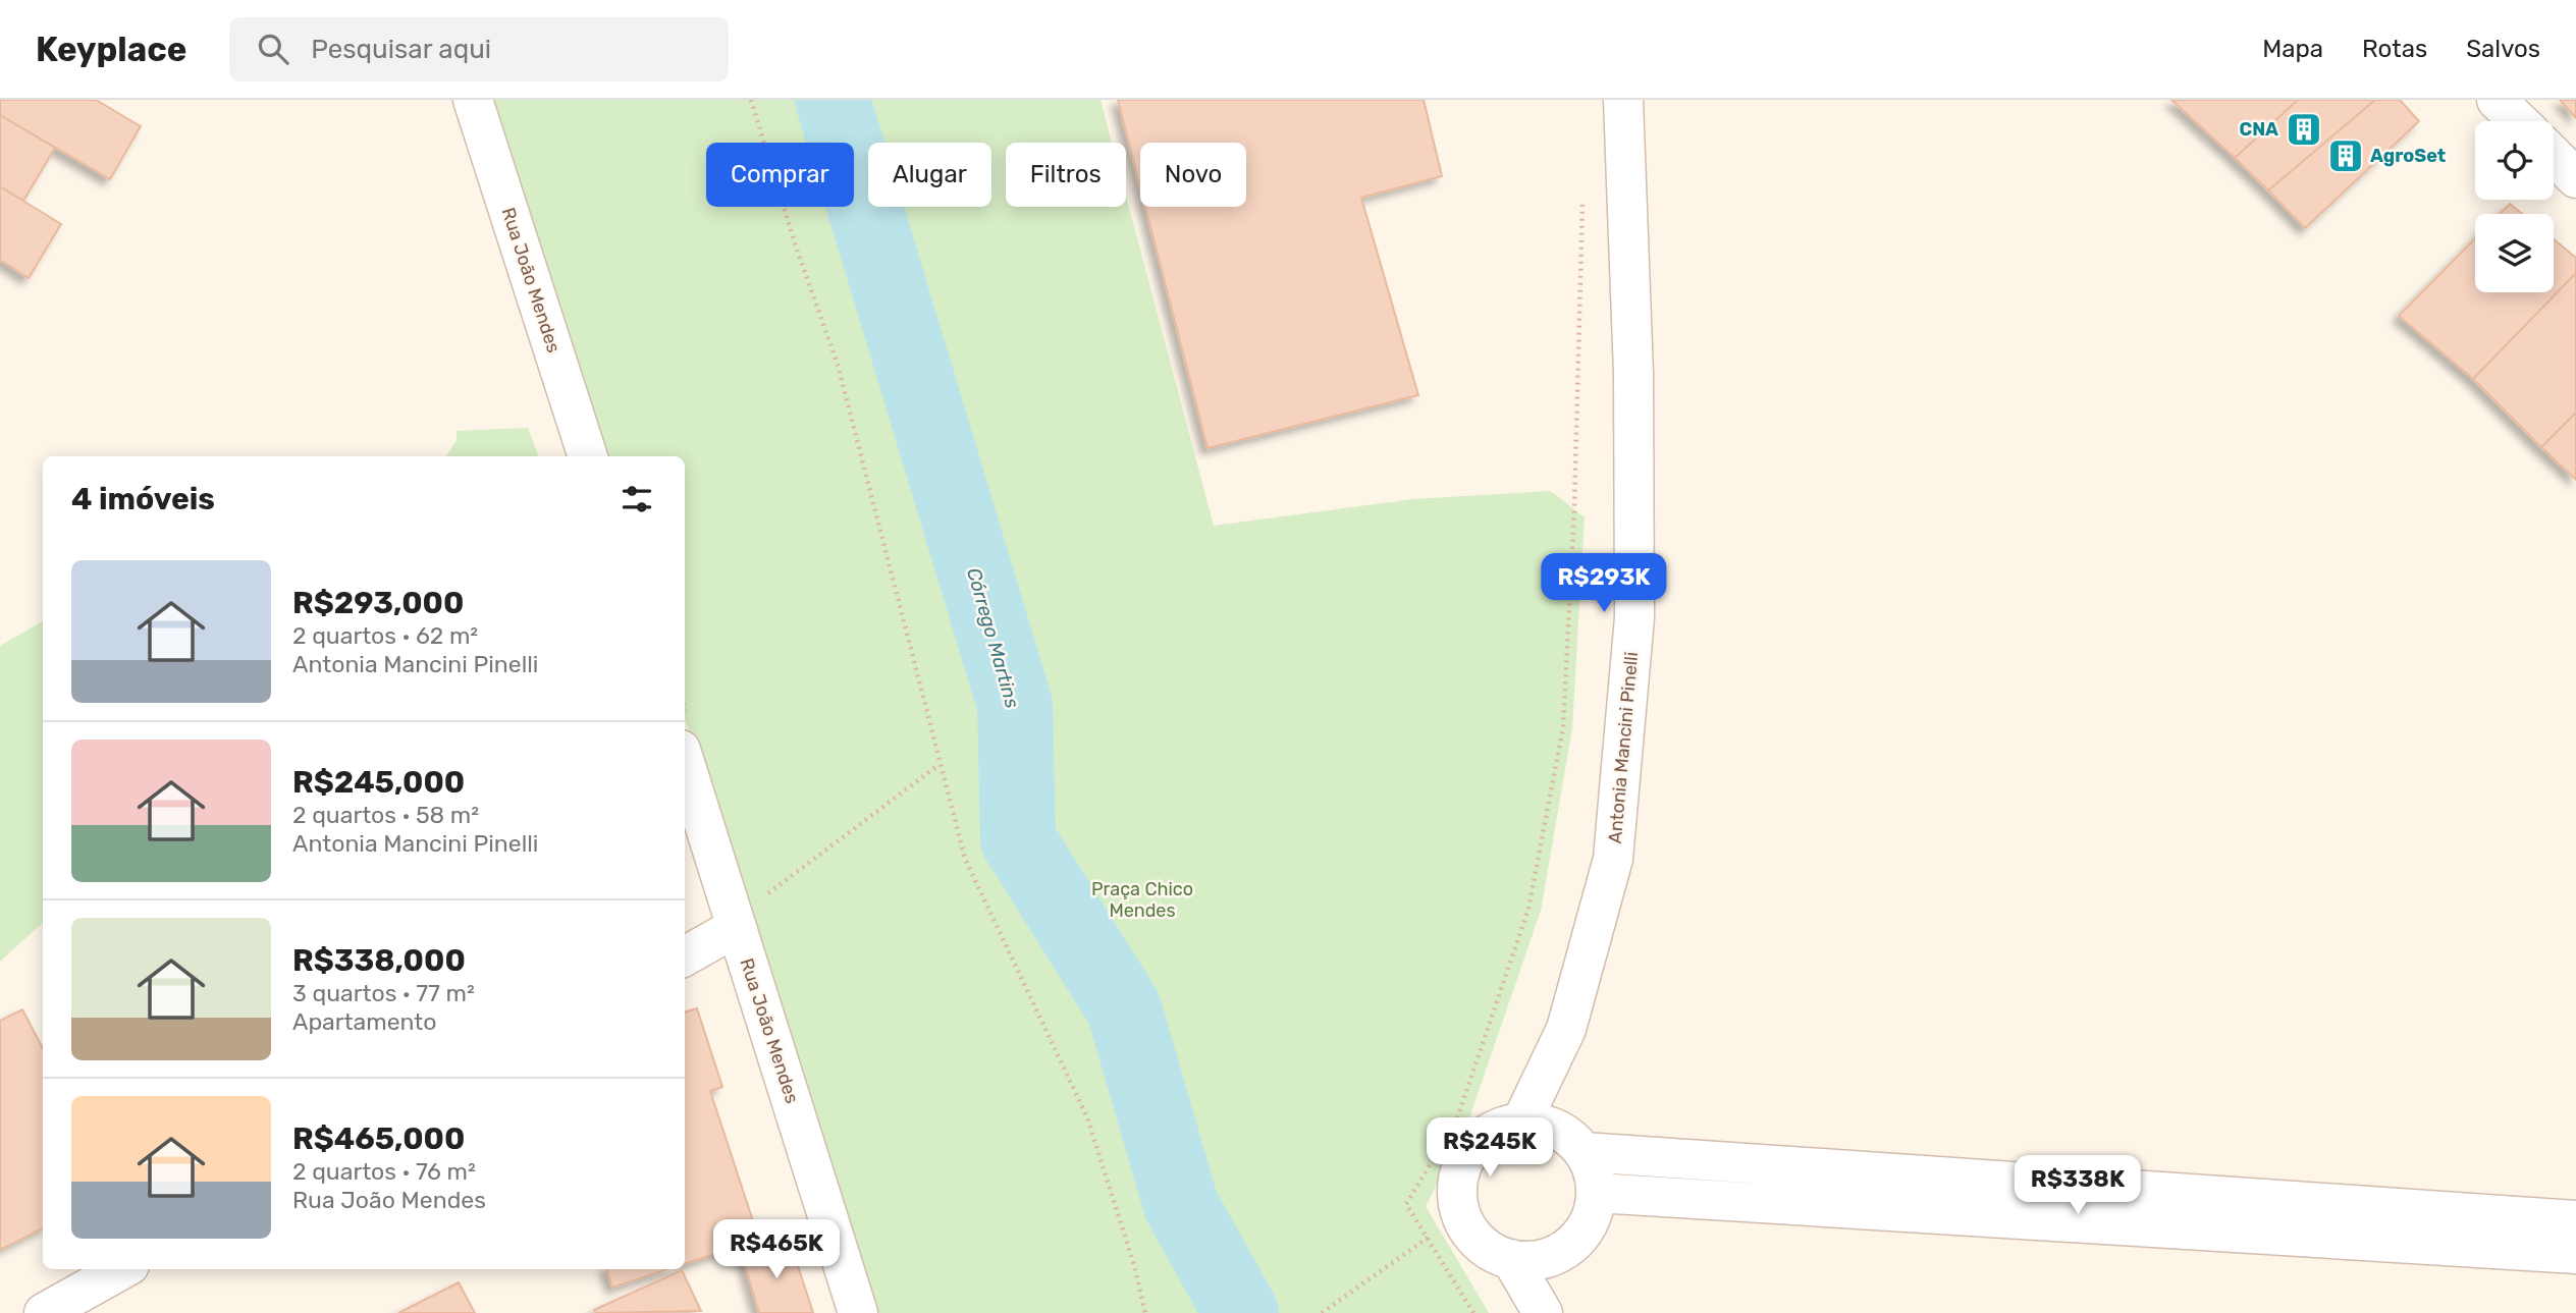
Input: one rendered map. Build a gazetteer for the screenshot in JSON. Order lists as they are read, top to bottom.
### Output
{
  "streets": {
    "street": ["Rua João Mendes", "Antonia Mancini Pinelli"]
  },
  "water": ["Córrego Martins"],
  "parks": ["Praça Chico Mendes"],
  "places": {
    "building": ["CNA", "AgroSet"]
  },
  "page": {
    "header": "Keyplace",
    "search": "Pesquisar aqui",
    "nav": ["Mapa", "Rotas", "Salvos"],
    "chip": [
      "Comprar",
      "Alugar",
      "Filtros",
      "Novo"
    ],
    "heading": "4 imóveis",
    "list": [
      {
        "name": "R$293,000",
        "note": "2 quartos · 62 m² · Antonia Mancini Pinelli"
      },
      {
        "name": "R$245,000",
        "note": "2 quartos · 58 m² · Antonia Mancini Pinelli"
      },
      {
        "name": "R$338,000",
        "note": "3 quartos · 77 m² · Apartamento"
      },
      {
        "name": "R$465,000",
        "note": "2 quartos · 76 m² · Rua João Mendes"
      }
    ],
    "price": [
      "R$293K",
      "R$245K",
      "R$338K",
      "R$465K"
    ]
  }
}
